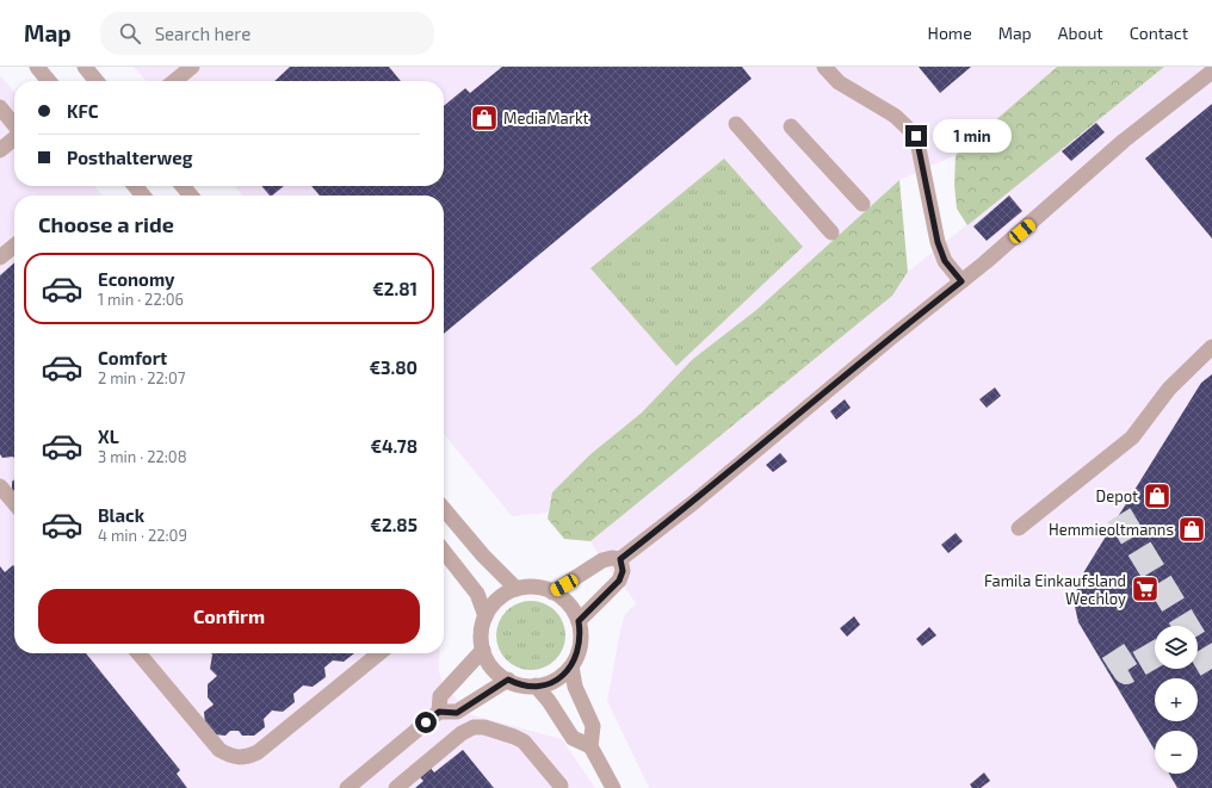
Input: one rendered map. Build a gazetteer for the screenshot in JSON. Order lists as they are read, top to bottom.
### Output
{
  "places": {
    "shop": ["MediaMarkt", "Depot", "Hemmieoltmanns"],
    "supermarket": ["Famila Einkaufsland Wechloy"]
  },
  "page": {
    "header": "Map",
    "search": "Search here",
    "nav": [
      "Home",
      "Map",
      "About",
      "Contact"
    ],
    "banner": ["KFC", "Posthalterweg"],
    "bubble": "1 min",
    "heading": "Choose a ride",
    "list": [
      {
        "name": "Economy",
        "note": "1 min · 22:06",
        "value": "€2.81"
      },
      {
        "name": "Comfort",
        "note": "2 min · 22:07",
        "value": "€3.80"
      },
      {
        "name": "XL",
        "note": "3 min · 22:08",
        "value": "€4.78"
      },
      {
        "name": "Black",
        "note": "4 min · 22:09",
        "value": "€2.85"
      }
    ],
    "buttons": "Confirm",
    "map_buttons": ["+", "−"]
  }
}
